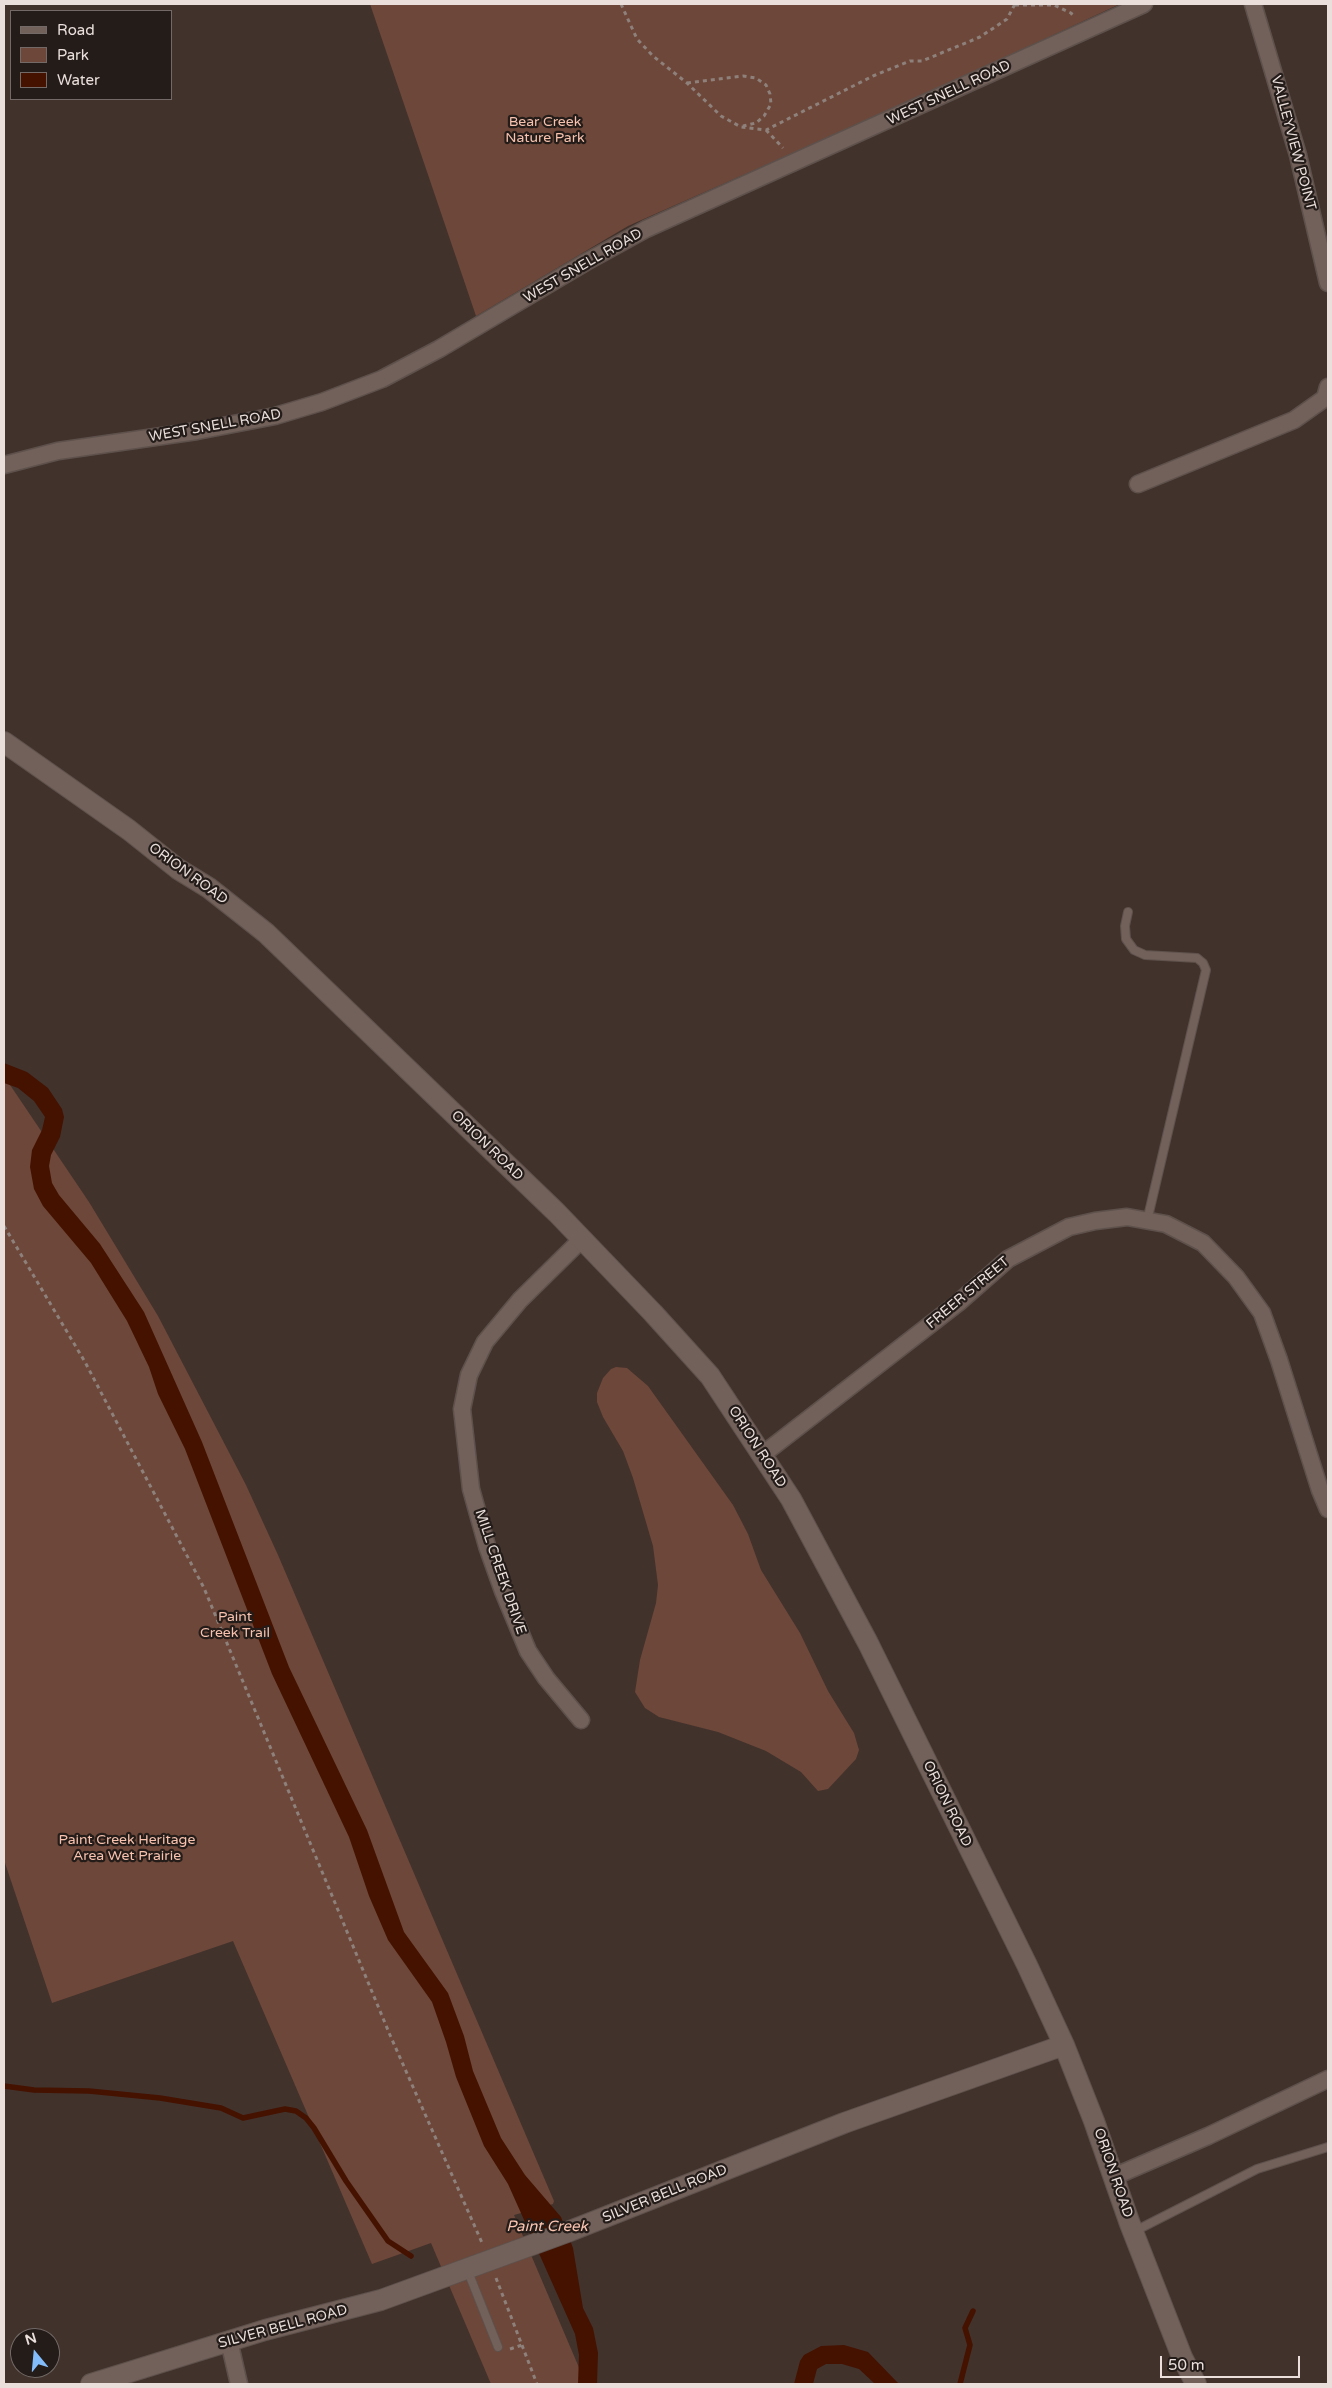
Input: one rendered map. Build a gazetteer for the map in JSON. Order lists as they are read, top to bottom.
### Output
{
  "streets": {
    "street": [
      "WEST SNELL ROAD",
      "VALLEYVIEW POINT",
      "ORION ROAD",
      "FREER STREET",
      "MILL CREEK DRIVE",
      "SILVER BELL ROAD"
    ]
  },
  "crossings": [
    ["ORION ROAD", "FREER STREET"],
    ["ORION ROAD", "MILL CREEK DRIVE"],
    ["ORION ROAD", "SILVER BELL ROAD"]
  ],
  "water": ["Paint Creek"],
  "parks": ["Bear Creek Nature Park", "Paint Creek Trail", "Paint Creek Heritage Area Wet Prairie"],
  "legend": ["Road", "Park", "Water"],
  "scale_bar": "50 m",
  "north": "top"
}
